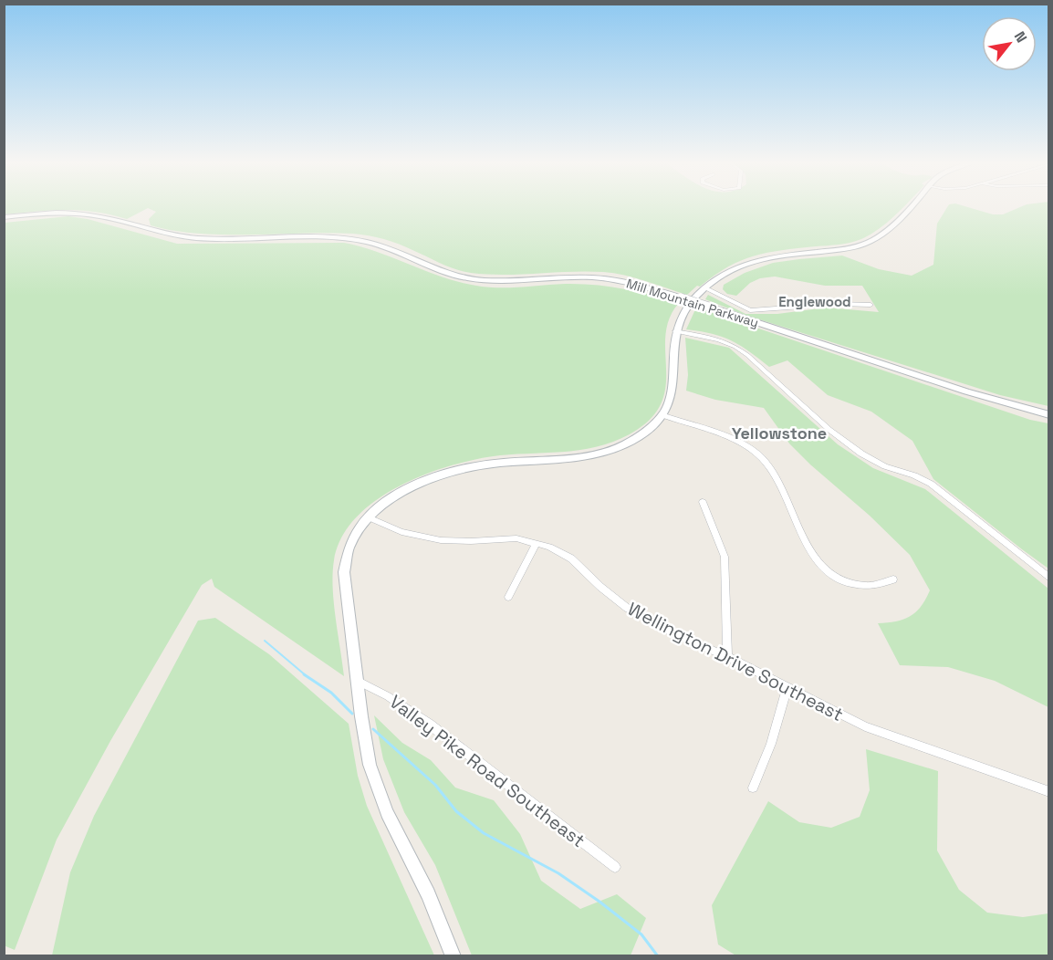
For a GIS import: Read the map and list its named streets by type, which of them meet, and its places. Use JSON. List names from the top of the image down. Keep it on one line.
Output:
{"streets":{"street":["Mill Mountain Parkway","Wellington Drive Southeast","Valley Pike Road Southeast"]},"districts":["Englewood","Yellowstone"],"north":"top right"}
